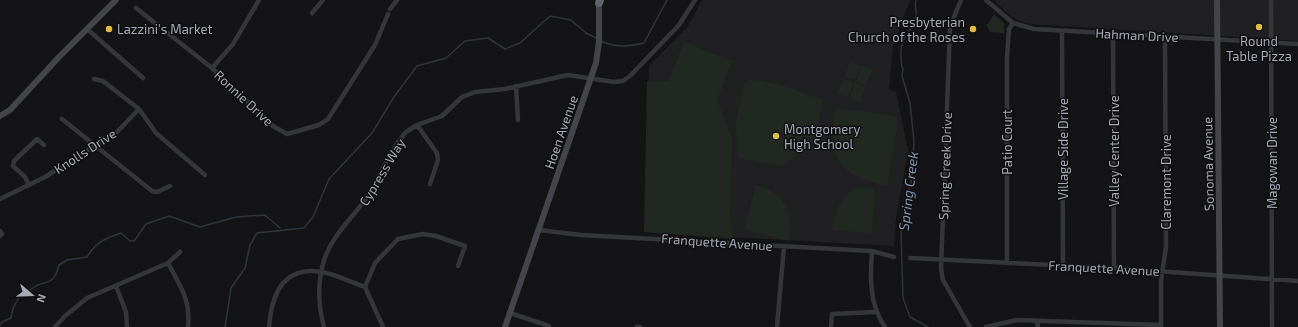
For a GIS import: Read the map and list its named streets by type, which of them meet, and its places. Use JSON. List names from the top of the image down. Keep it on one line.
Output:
{"streets":{"street":["Hahman Drive","Ronnie Drive","Hoen Avenue","Patio Court","Village Side Drive","Knolls Drive","Valley Center Drive","Magowan Drive","Sonoma Avenue","Spring Creek Drive","Cypress Way","Claremont Drive","Franquette Avenue"]},"crossings":[["Hahman Drive","Patio Court"],["Hahman Drive","Village Side Drive"],["Hahman Drive","Valley Center Drive"],["Hahman Drive","Magowan Drive"],["Hahman Drive","Sonoma Avenue"],["Hahman Drive","Claremont Drive"],["Hoen Avenue","Cypress Way"],["Hoen Avenue","Franquette Avenue"],["Patio Court","Franquette Avenue"],["Village Side Drive","Franquette Avenue"],["Valley Center Drive","Franquette Avenue"],["Magowan Drive","Franquette Avenue"],["Sonoma Avenue","Franquette Avenue"],["Spring Creek Drive","Franquette Avenue"],["Claremont Drive","Franquette Avenue"]],"water":["Spring Creek"],"places":["Round Table Pizza","Lazzini's Market","Presbyterian Church of the Roses","Montgomery High School"],"north":"right"}
